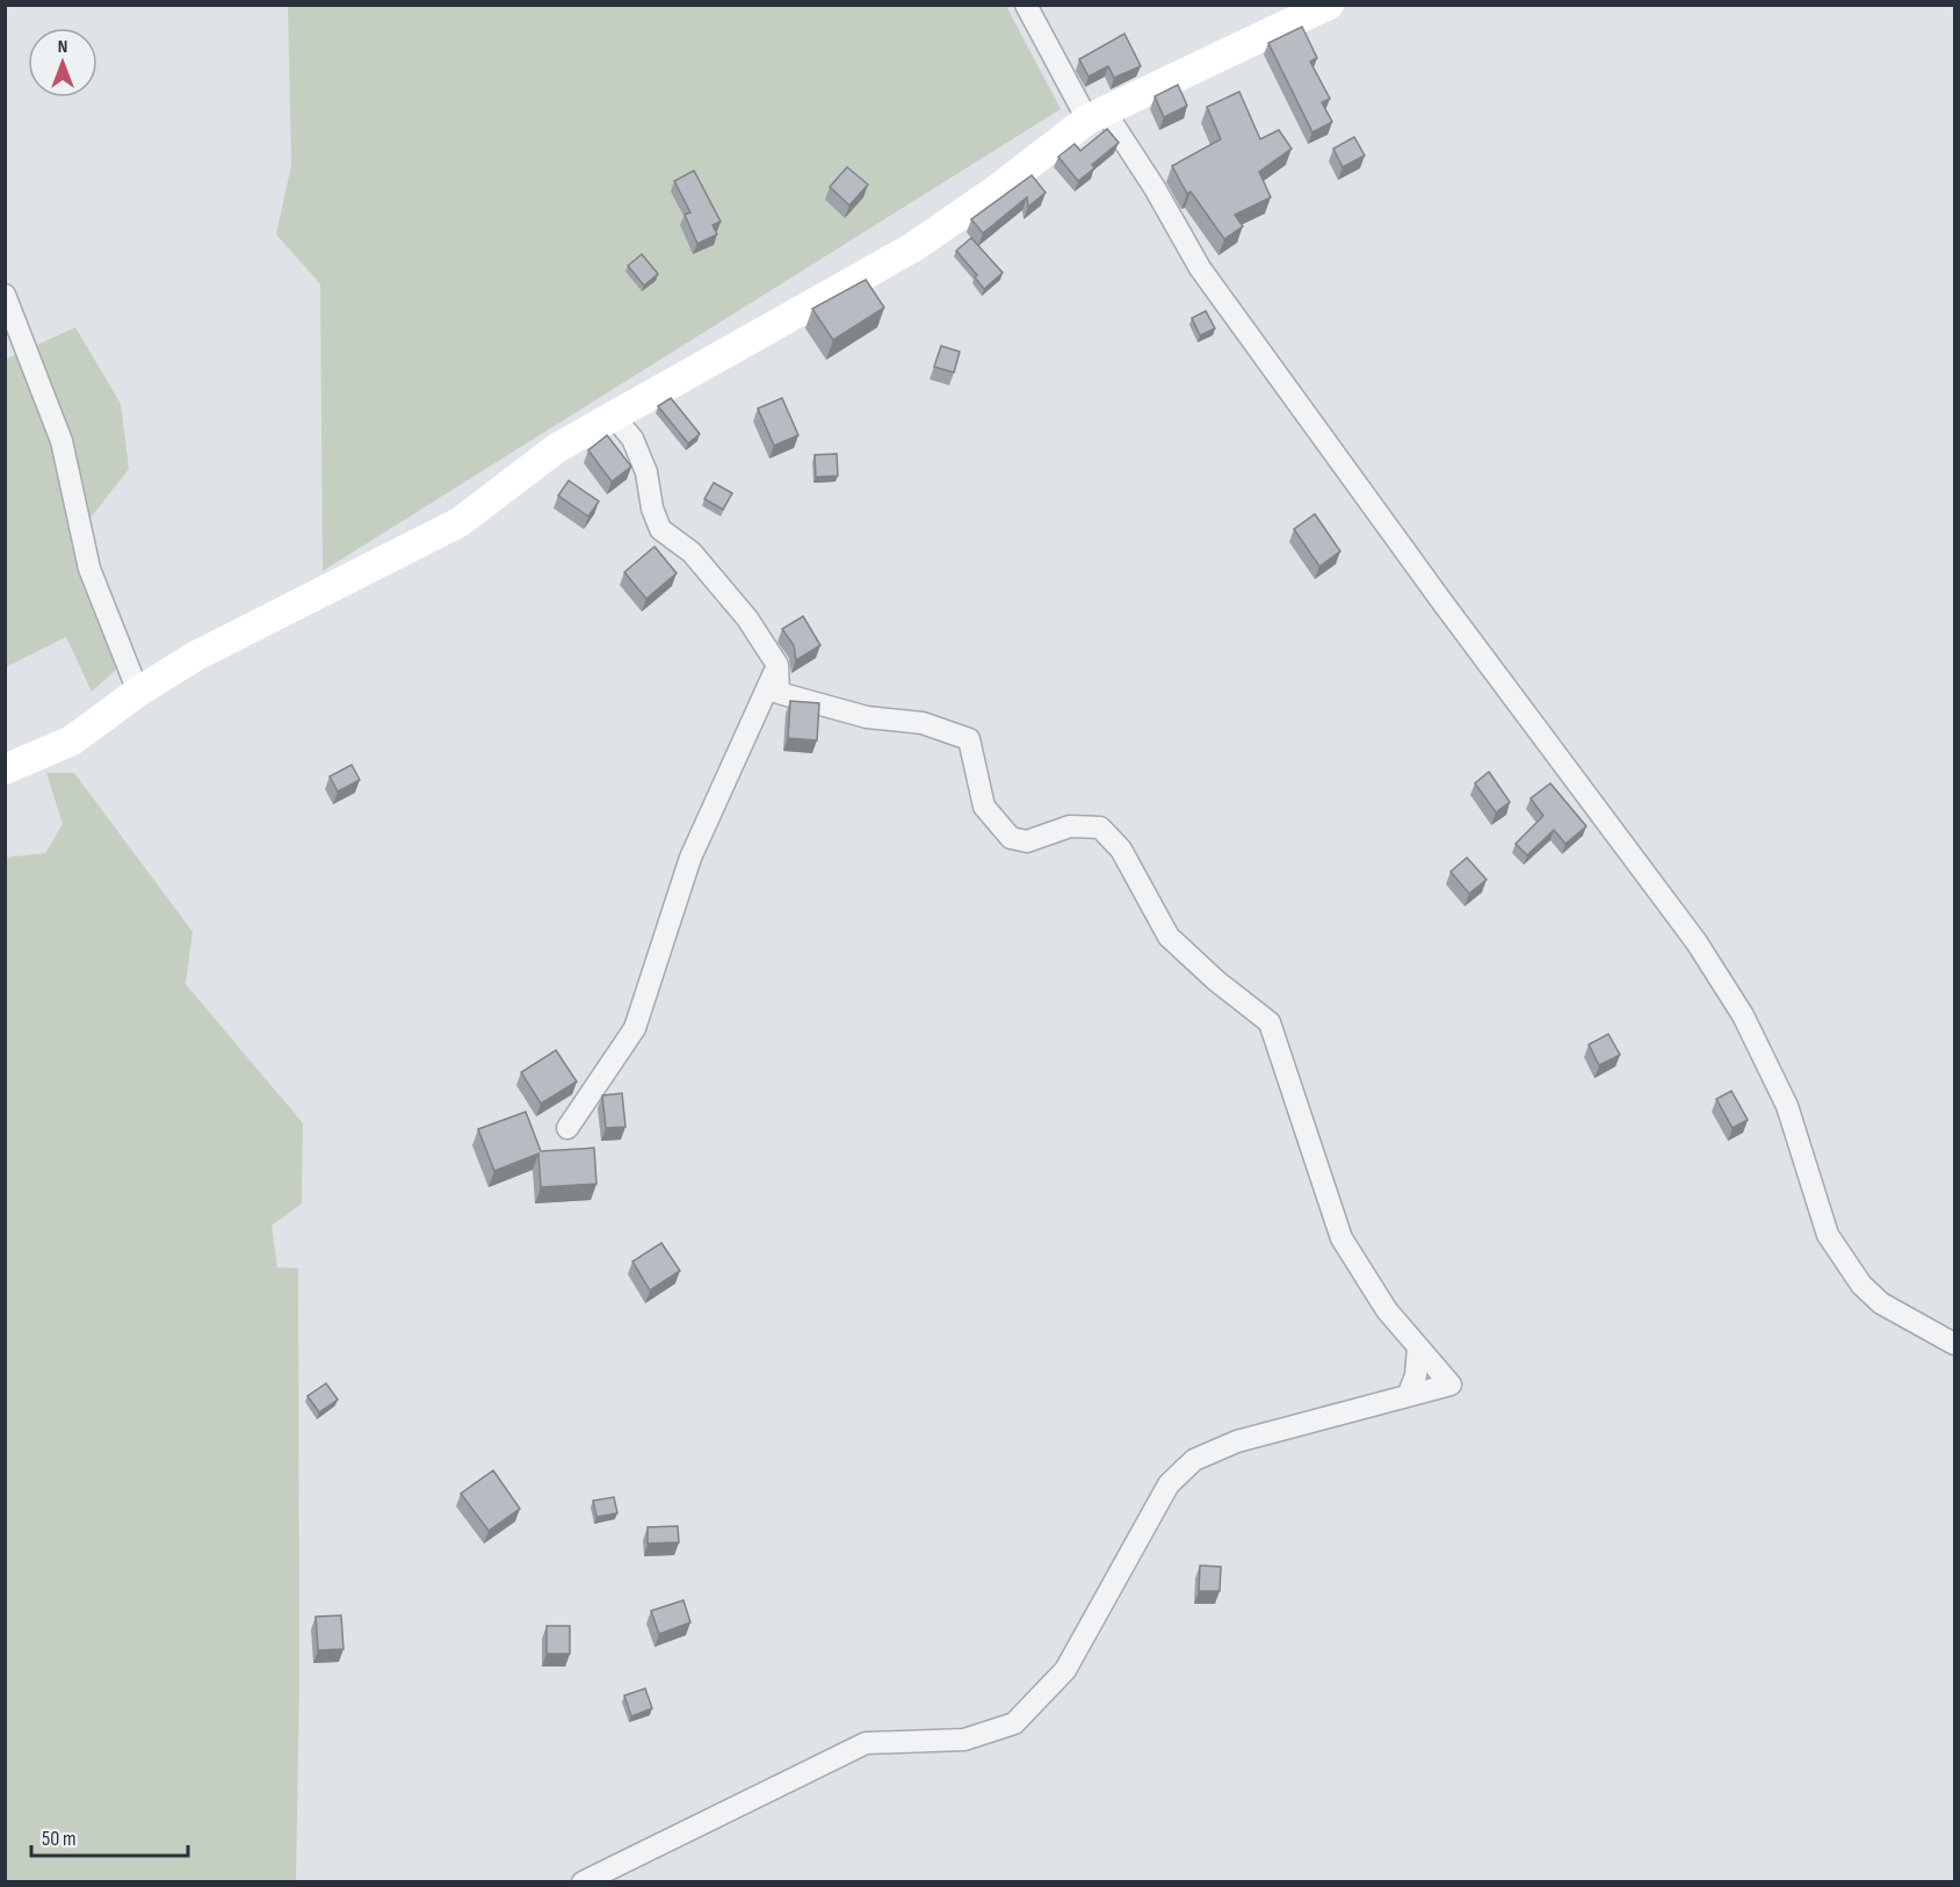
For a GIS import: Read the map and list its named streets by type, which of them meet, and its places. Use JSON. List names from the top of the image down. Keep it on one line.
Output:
{"scale_bar":"50 m","north":"top"}
